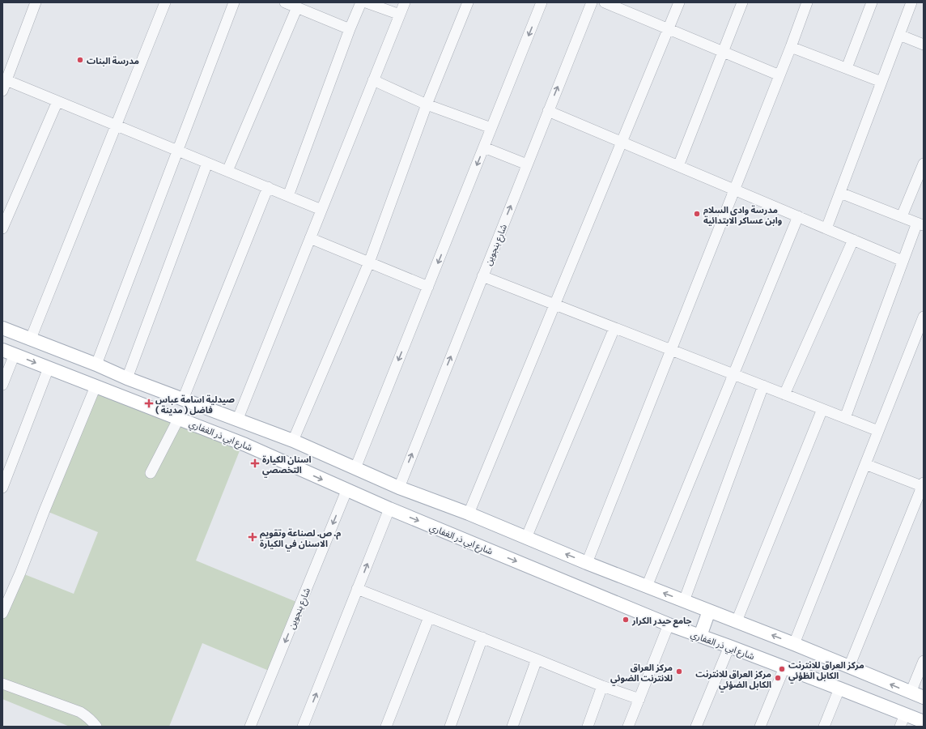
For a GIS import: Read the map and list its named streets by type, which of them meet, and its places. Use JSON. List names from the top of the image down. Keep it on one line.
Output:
{"streets":{"main road":["شارع ابي ذر الغفاري"],"street":["شارع بنجوين"]},"crossings":[["شارع بنجوين","شارع ابي ذر الغفاري"]],"places":{"other":["مدرسة البنات","مدرسة وادي السلام وابن عساكر الابتدائية","جامع حيدر الكرار","مركز العراق للانترنت الكابل الظؤئي","مركز العراق للانترنت الضوئي","مركز العراق للانترنت الكابل الضؤئي"],"health":["صيدلية اسامة عباس فاضل ( مدينة )","اسنان الكيارة التخصصي","م. ص. لصناعة وتقويم الاسنان في الكيارة"]}}
